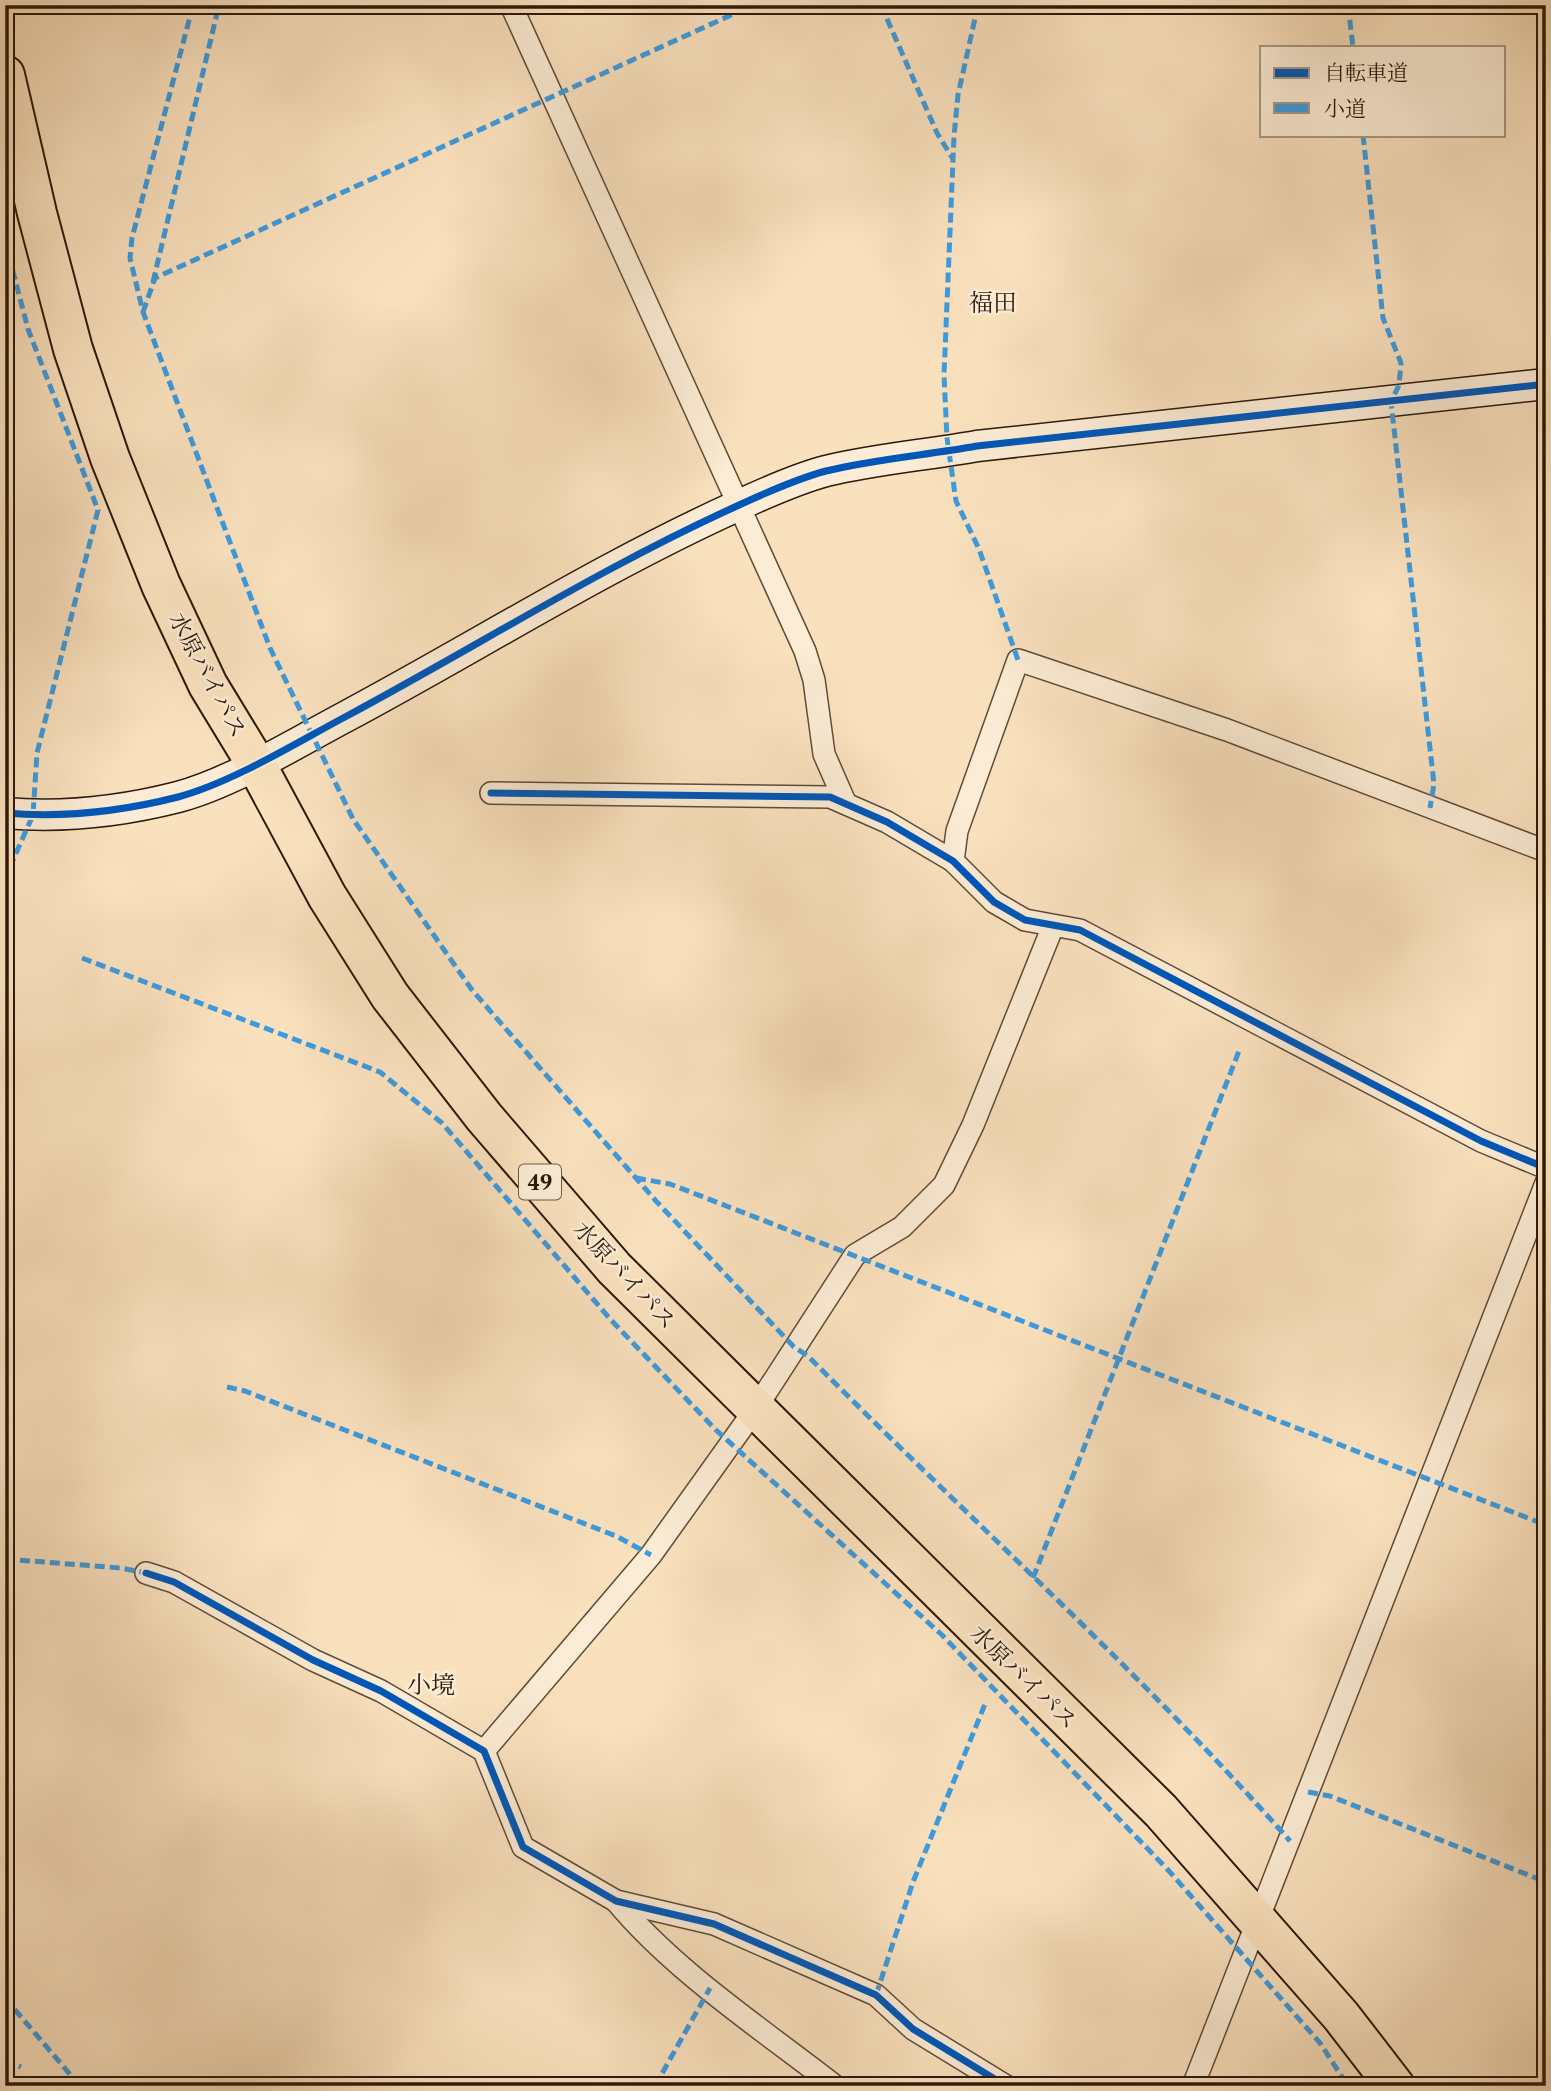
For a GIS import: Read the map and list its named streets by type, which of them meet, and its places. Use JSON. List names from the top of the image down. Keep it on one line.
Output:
{"streets":{"highway":["水原バイパス","49"]},"districts":["福田","小境"],"legend":["自転車道","小道"]}
